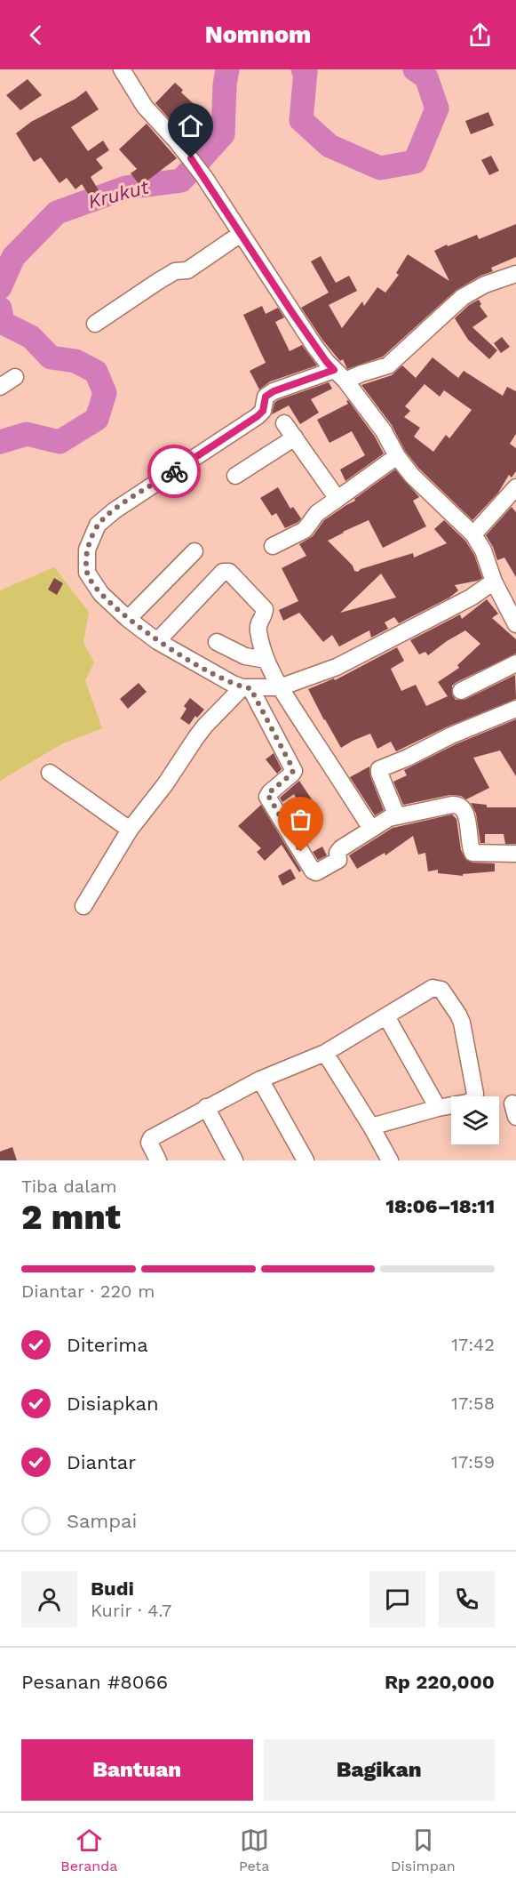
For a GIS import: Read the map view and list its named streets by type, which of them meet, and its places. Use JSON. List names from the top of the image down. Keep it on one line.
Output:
{"water":["Krukut"],"page":{"header":"Nomnom","heading":["2 mnt","Tiba dalam","18:06–18:11"],"panel":["Budi","Kurir · 4.7","Pesanan #8066","Rp 220,000"],"bar":"Diantar · 220 m","list":[["Diterima","17:42"],["Disiapkan","17:58"],["Diantar","17:59"],"Sampai"],"buttons":["Bantuan","Bagikan"],"tabs":["Beranda","Peta","Disimpan"]}}
